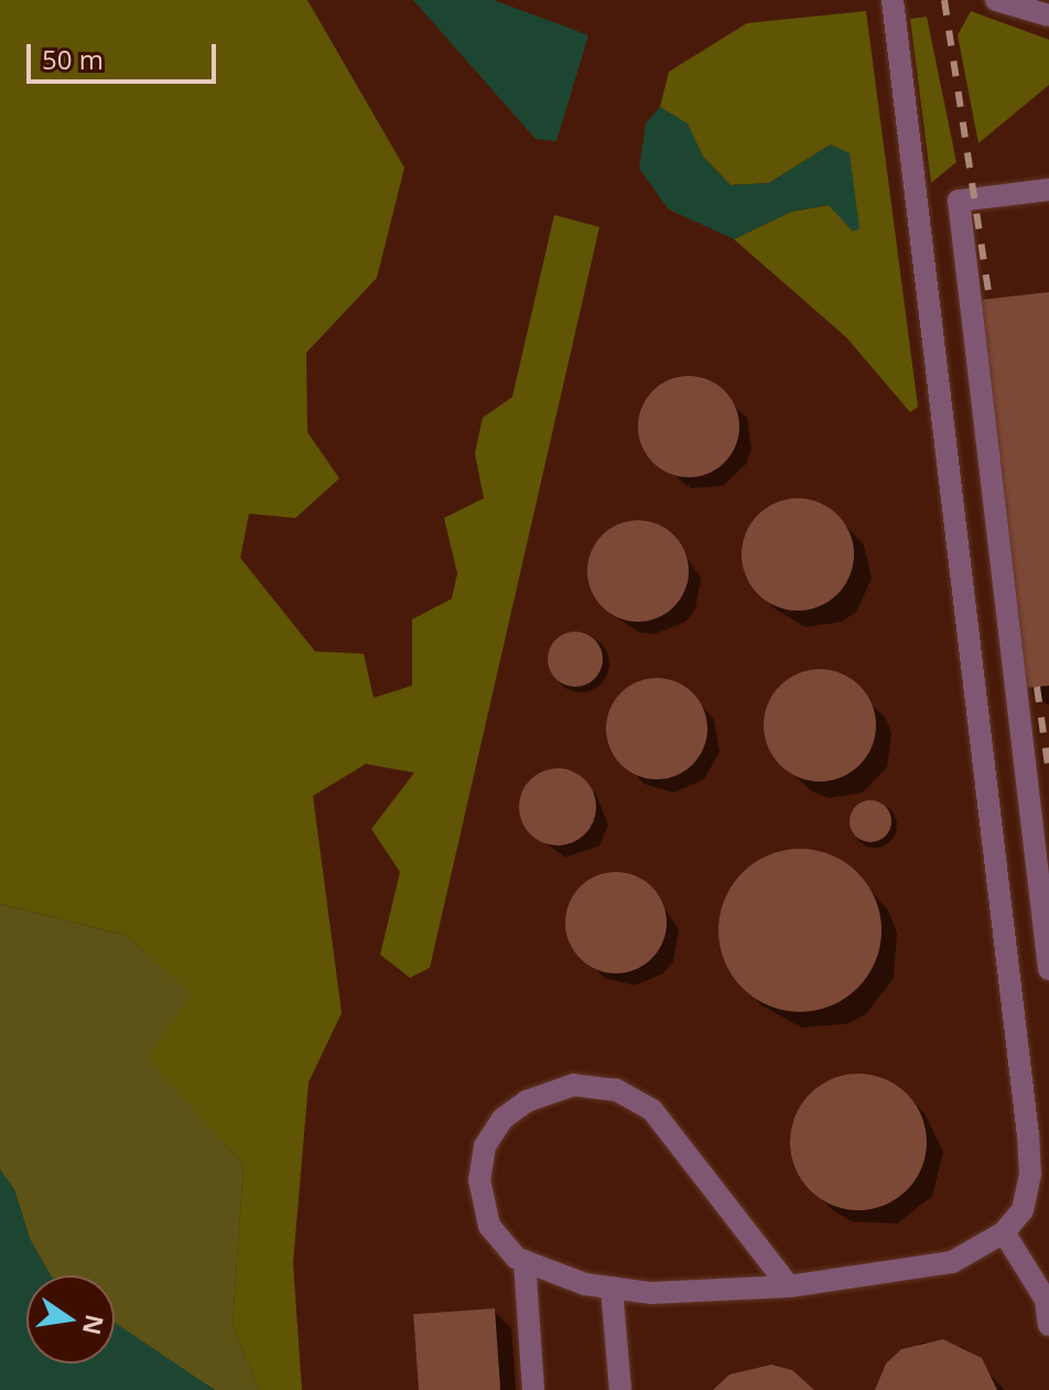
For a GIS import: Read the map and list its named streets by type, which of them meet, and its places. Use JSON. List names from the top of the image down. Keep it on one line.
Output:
{"scale_bar":"50 m","north":"right"}
